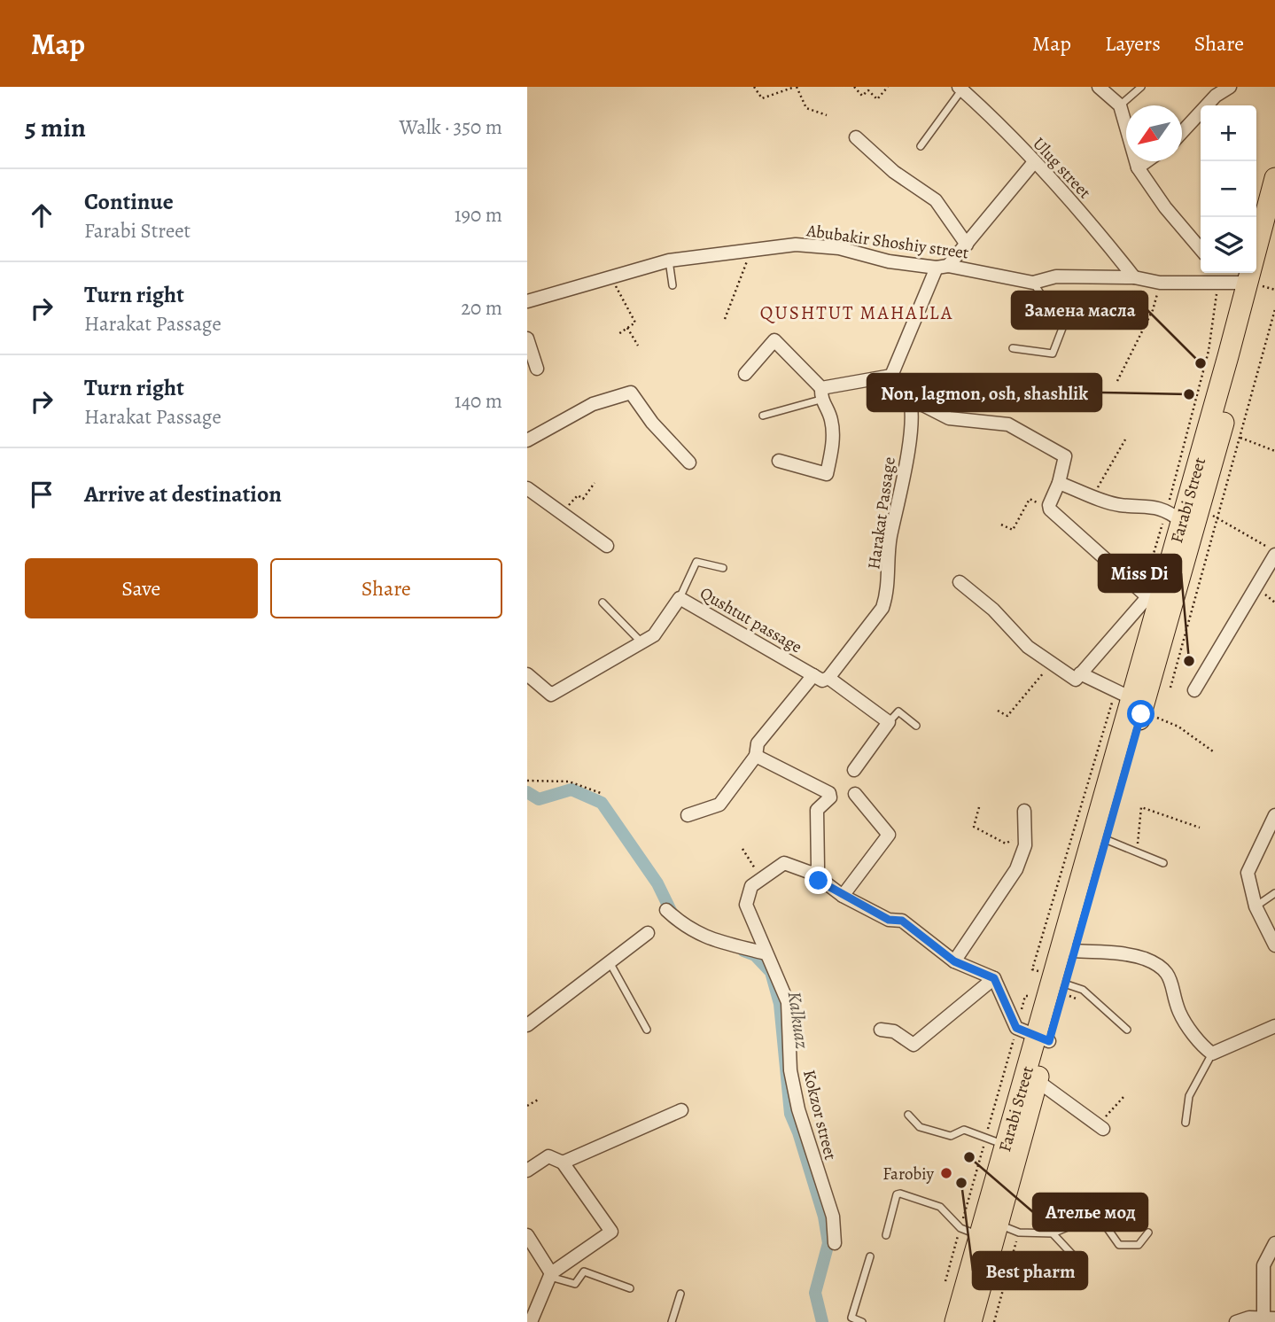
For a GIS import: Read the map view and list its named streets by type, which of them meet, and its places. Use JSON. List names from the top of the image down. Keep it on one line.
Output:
{"streets":{"main road":["Farabi Street"],"street":["Ulug street","Abubakir Shoshiy street","Harakat Passage","Qushtut passage","Kokzor street"]},"crossings":[["Ulug street","Abubakir Shoshiy street"],["Abubakir Shoshiy street","Farabi Street"]],"districts":["QUSHTUT MAHALLA"],"water":["Kalkuaz"],"places":["Замена масла","Non, lagmon, osh, shashlik","Miss Di","Ателье мод","Farobiy","Best pharm"],"north":"bottom left","page":{"header":"Map","nav":["Map","Layers","Share"],"heading":["5 min","Walk · 350 m"],"map_buttons":["+","−"],"list":[["Continue","Farabi Street","190 m"],["Turn right","Harakat Passage","20 m"],["Turn right","Harakat Passage","140 m"],"Arrive at destination"],"buttons":["Save","Share"]}}
